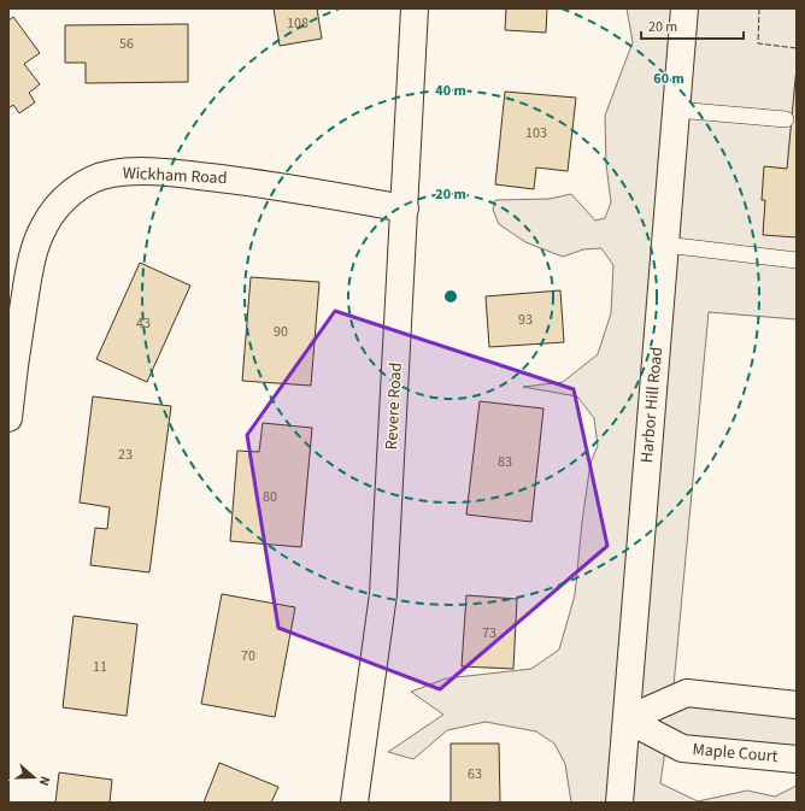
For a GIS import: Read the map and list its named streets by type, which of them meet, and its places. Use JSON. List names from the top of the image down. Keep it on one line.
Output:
{"streets":{"street":["Wickham Road","Harbor Hill Road","Revere Road","Maple Court"]},"crossings":[["Wickham Road","Revere Road"],["Harbor Hill Road","Maple Court"]],"house_numbers":["108","56","103","93","43","90","23","83","80","73","70","11","63"],"scale_bar":"20 m","north":"right","rings":["60 m","40 m","20 m"]}
